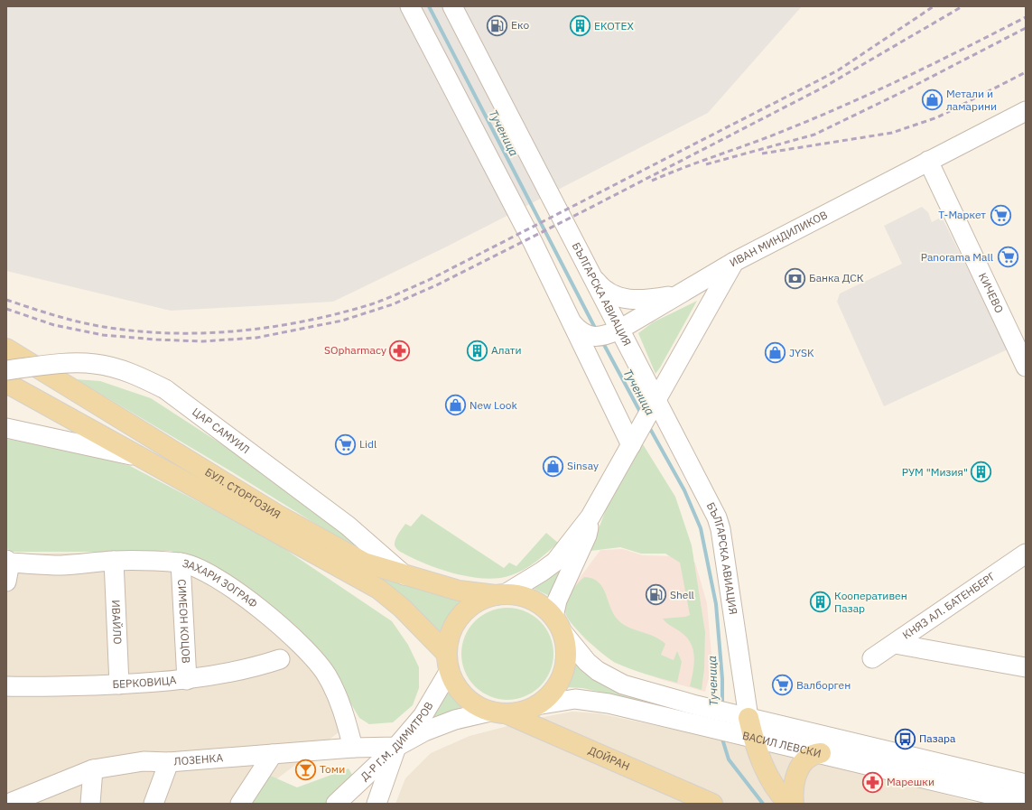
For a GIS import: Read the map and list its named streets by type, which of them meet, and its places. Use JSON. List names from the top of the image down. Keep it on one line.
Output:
{"streets":{"main road":["БУЛ. СТОРГОЗИЯ","ДОЙРАН"],"street":["ИВАН МИНДИЛИКОВ","КИЧЕВО","БЪЛГАРСКА АВИАЦИЯ","ЦАР САМУИЛ","ЗАХАРИ ЗОГРАФ","КНЯЗ АЛ. БАТЕНБЕРГ","СИМЕОН КОЦОВ","ИВАЙЛО","БЕРКОВИЦА","Д-Р Г.М. ДИМИТРОВ","ВАСИЛ ЛЕВСКИ","ЛОЗЕНКА"]},"crossings":[["ИВАН МИНДИЛИКОВ","КИЧЕВО"],["ИВАН МИНДИЛИКОВ","БЪЛГАРСКА АВИАЦИЯ"],["ИВАН МИНДИЛИКОВ","БУЛ. СТОРГОЗИЯ"],["ИВАН МИНДИЛИКОВ","Д-Р Г.М. ДИМИТРОВ"],["ИВАН МИНДИЛИКОВ","ВАСИЛ ЛЕВСКИ"],["ИВАН МИНДИЛИКОВ","ДОЙРАН"],["БЪЛГАРСКА АВИАЦИЯ","ВАСИЛ ЛЕВСКИ"],["ЦАР САМУИЛ","БУЛ. СТОРГОЗИЯ"],["БУЛ. СТОРГОЗИЯ","Д-Р Г.М. ДИМИТРОВ"],["БУЛ. СТОРГОЗИЯ","ВАСИЛ ЛЕВСКИ"],["БУЛ. СТОРГОЗИЯ","ДОЙРАН"],["ЗАХАРИ ЗОГРАФ","СИМЕОН КОЦОВ"],["ЗАХАРИ ЗОГРАФ","ИВАЙЛО"],["ЗАХАРИ ЗОГРАФ","ЛОЗЕНКА"],["СИМЕОН КОЦОВ","БЕРКОВИЦА"],["ИВАЙЛО","БЕРКОВИЦА"],["Д-Р Г.М. ДИМИТРОВ","ВАСИЛ ЛЕВСКИ"],["Д-Р Г.М. ДИМИТРОВ","ЛОЗЕНКА"],["Д-Р Г.М. ДИМИТРОВ","ДОЙРАН"],["ВАСИЛ ЛЕВСКИ","ДОЙРАН"]],"water":["Тученица"],"places":{"fuel station":["Еко","Shell"],"building":["EKOTEX","Алати","РУМ \"Мизия\"","Кооперативен Пазар"],"shop":["Метали и ламарини","JYSK","New Look","Sinsay"],"supermarket":["Т-Маркет","Panorama Mall","Lidl","Валборген"],"bank":["Банка ДСК"],"pharmacy":["SOpharmacy","Марешки"],"bus stop":["Пазара"],"bar":["Томи"]}}
